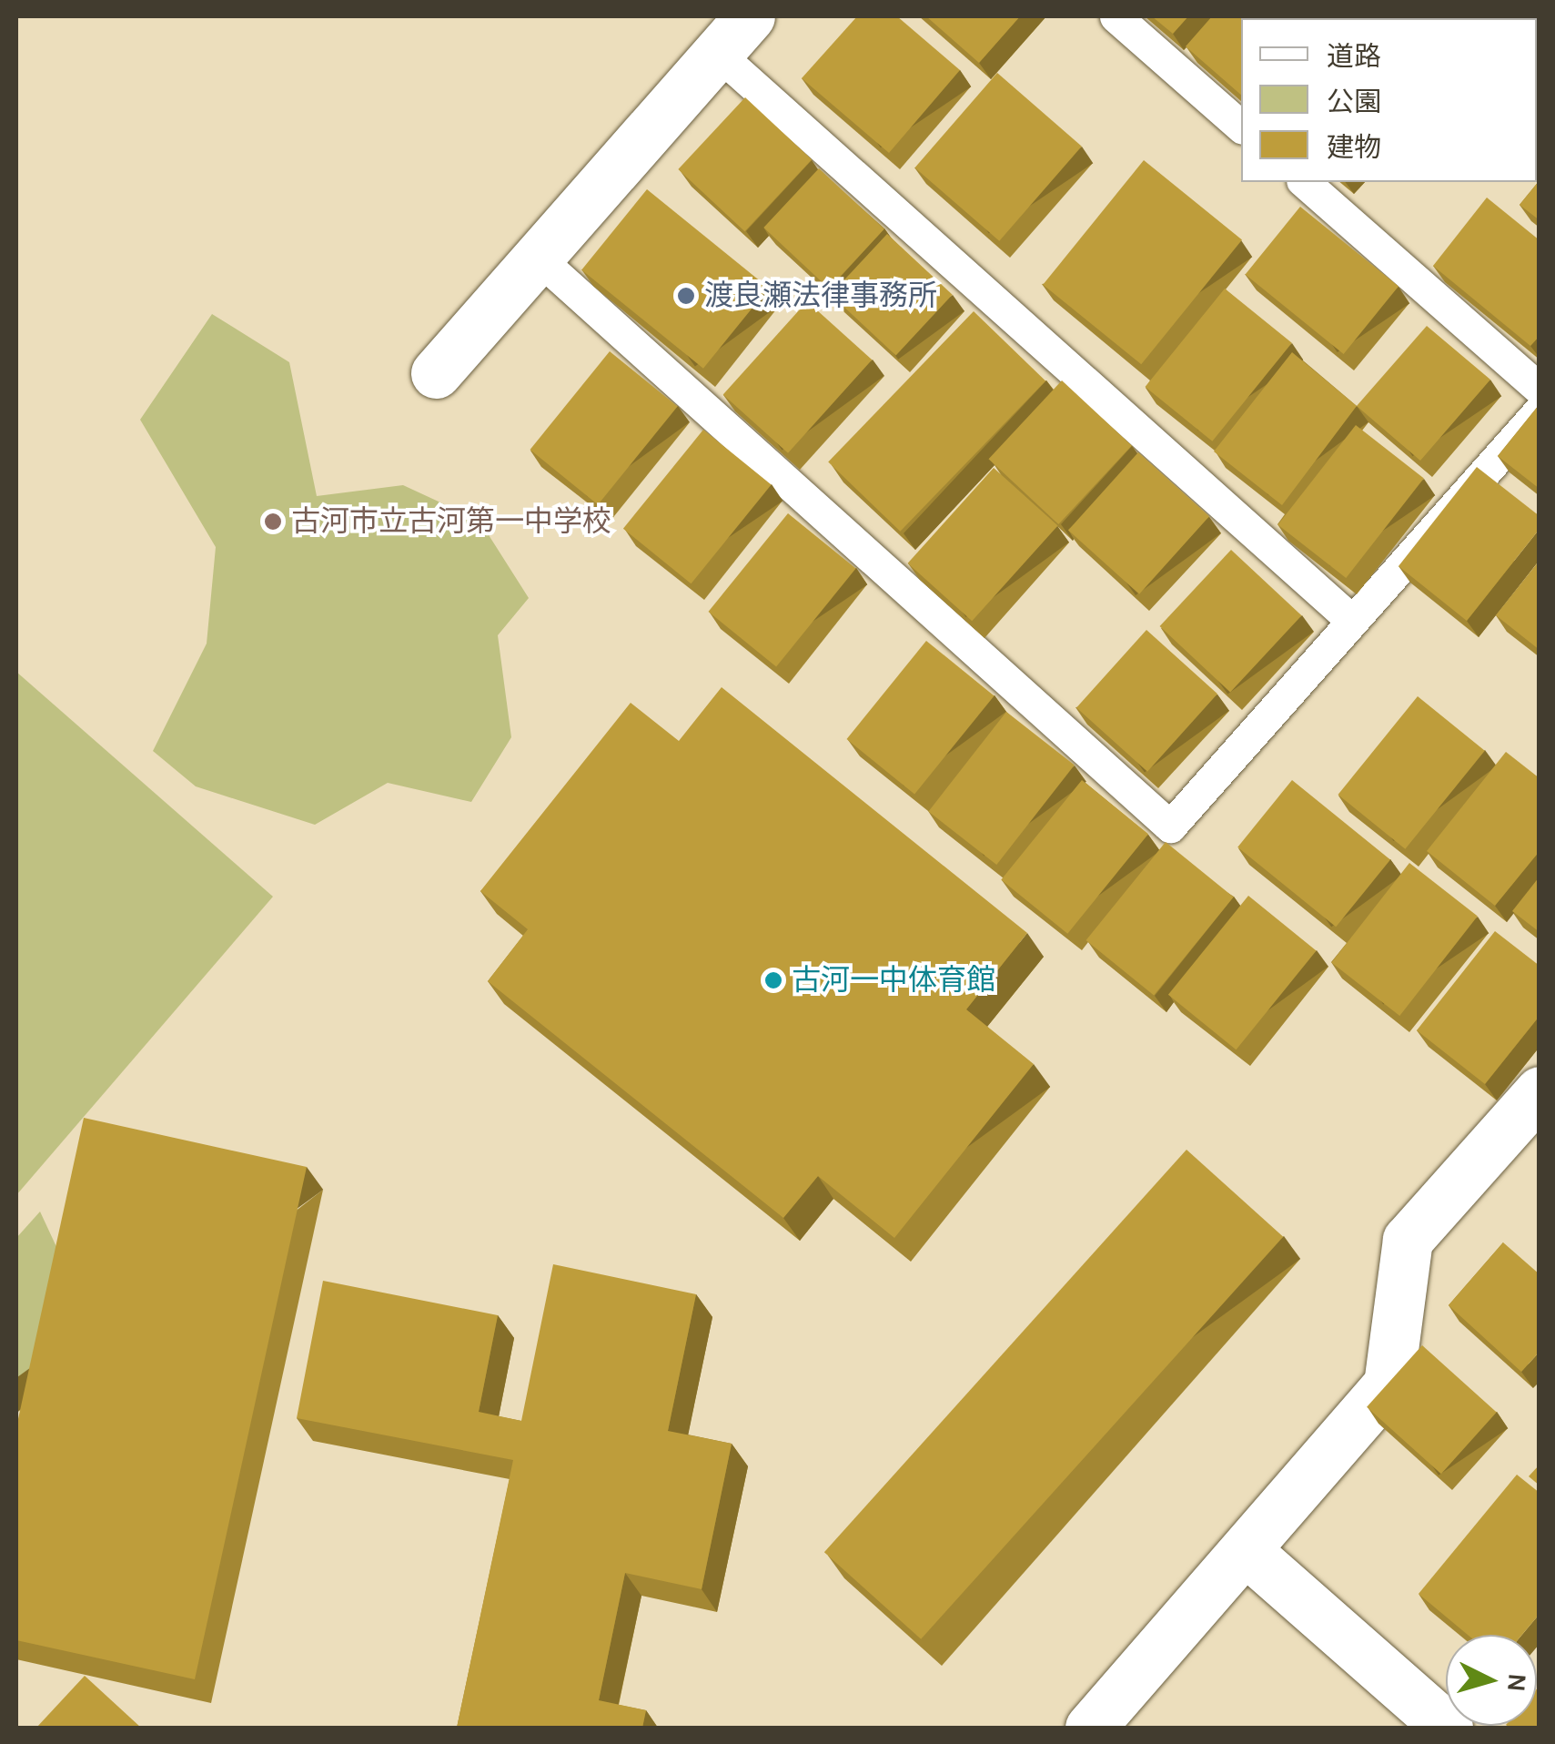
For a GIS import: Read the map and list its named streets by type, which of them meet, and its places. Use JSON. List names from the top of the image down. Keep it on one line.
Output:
{"places":["渡良瀬法律事務所","古河市立古河第一中学校","古河一中体育館"],"legend":["道路","公園","建物"],"north":"right"}
